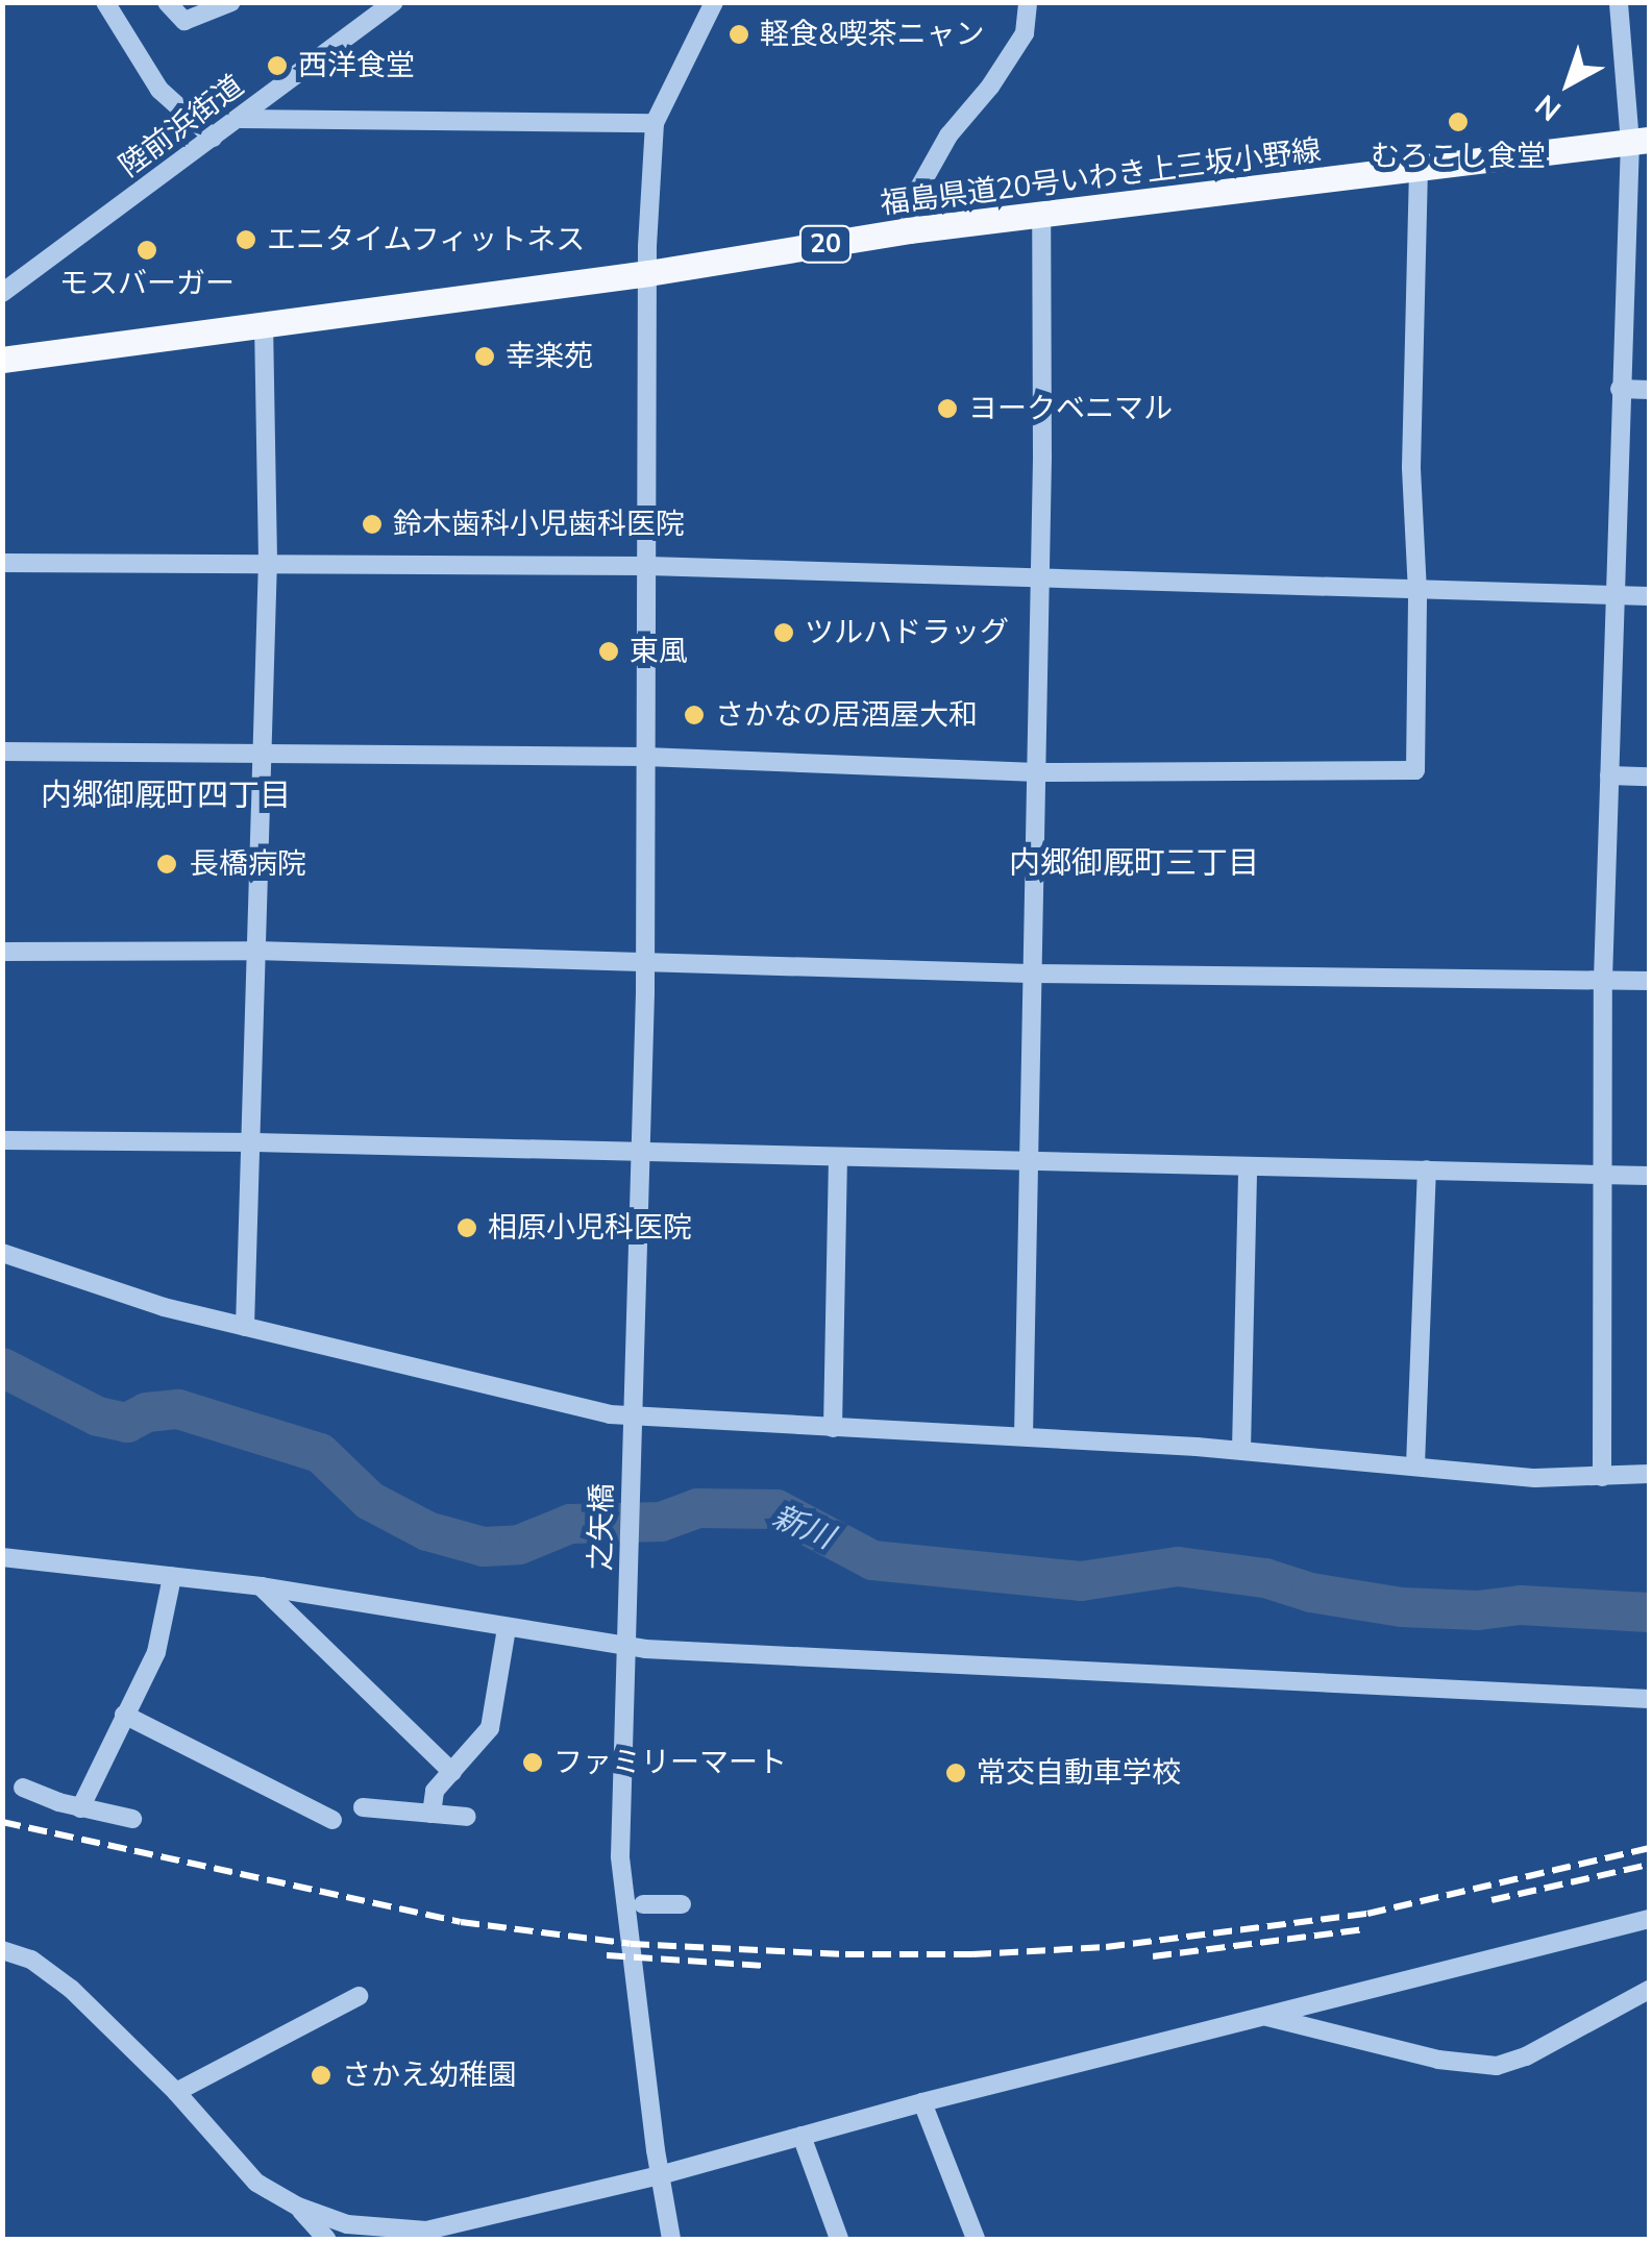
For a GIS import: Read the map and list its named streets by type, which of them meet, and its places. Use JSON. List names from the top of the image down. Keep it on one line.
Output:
{"streets":{"main road":["福島県道20号いわき上三坂小野線","20"],"street":["陸前浜街道","之矢橋"]},"crossings":[["福島県道20号いわき上三坂小野線","之矢橋"]],"districts":["内郷御厩町四丁目","内郷御厩町三丁目"],"water":["新川"],"places":["軽食&喫茶ニャン","西洋食堂","むろこし食堂","エニタイムフィットネス","モスバーガー","幸楽苑","ヨークベニマル","鈴木歯科小児歯科医院","ツルハドラッグ","東風","さかなの居酒屋大和","長橋病院","相原小児科医院","ファミリーマート","常交自動車学校","さかえ幼稚園"],"north":"bottom left"}
